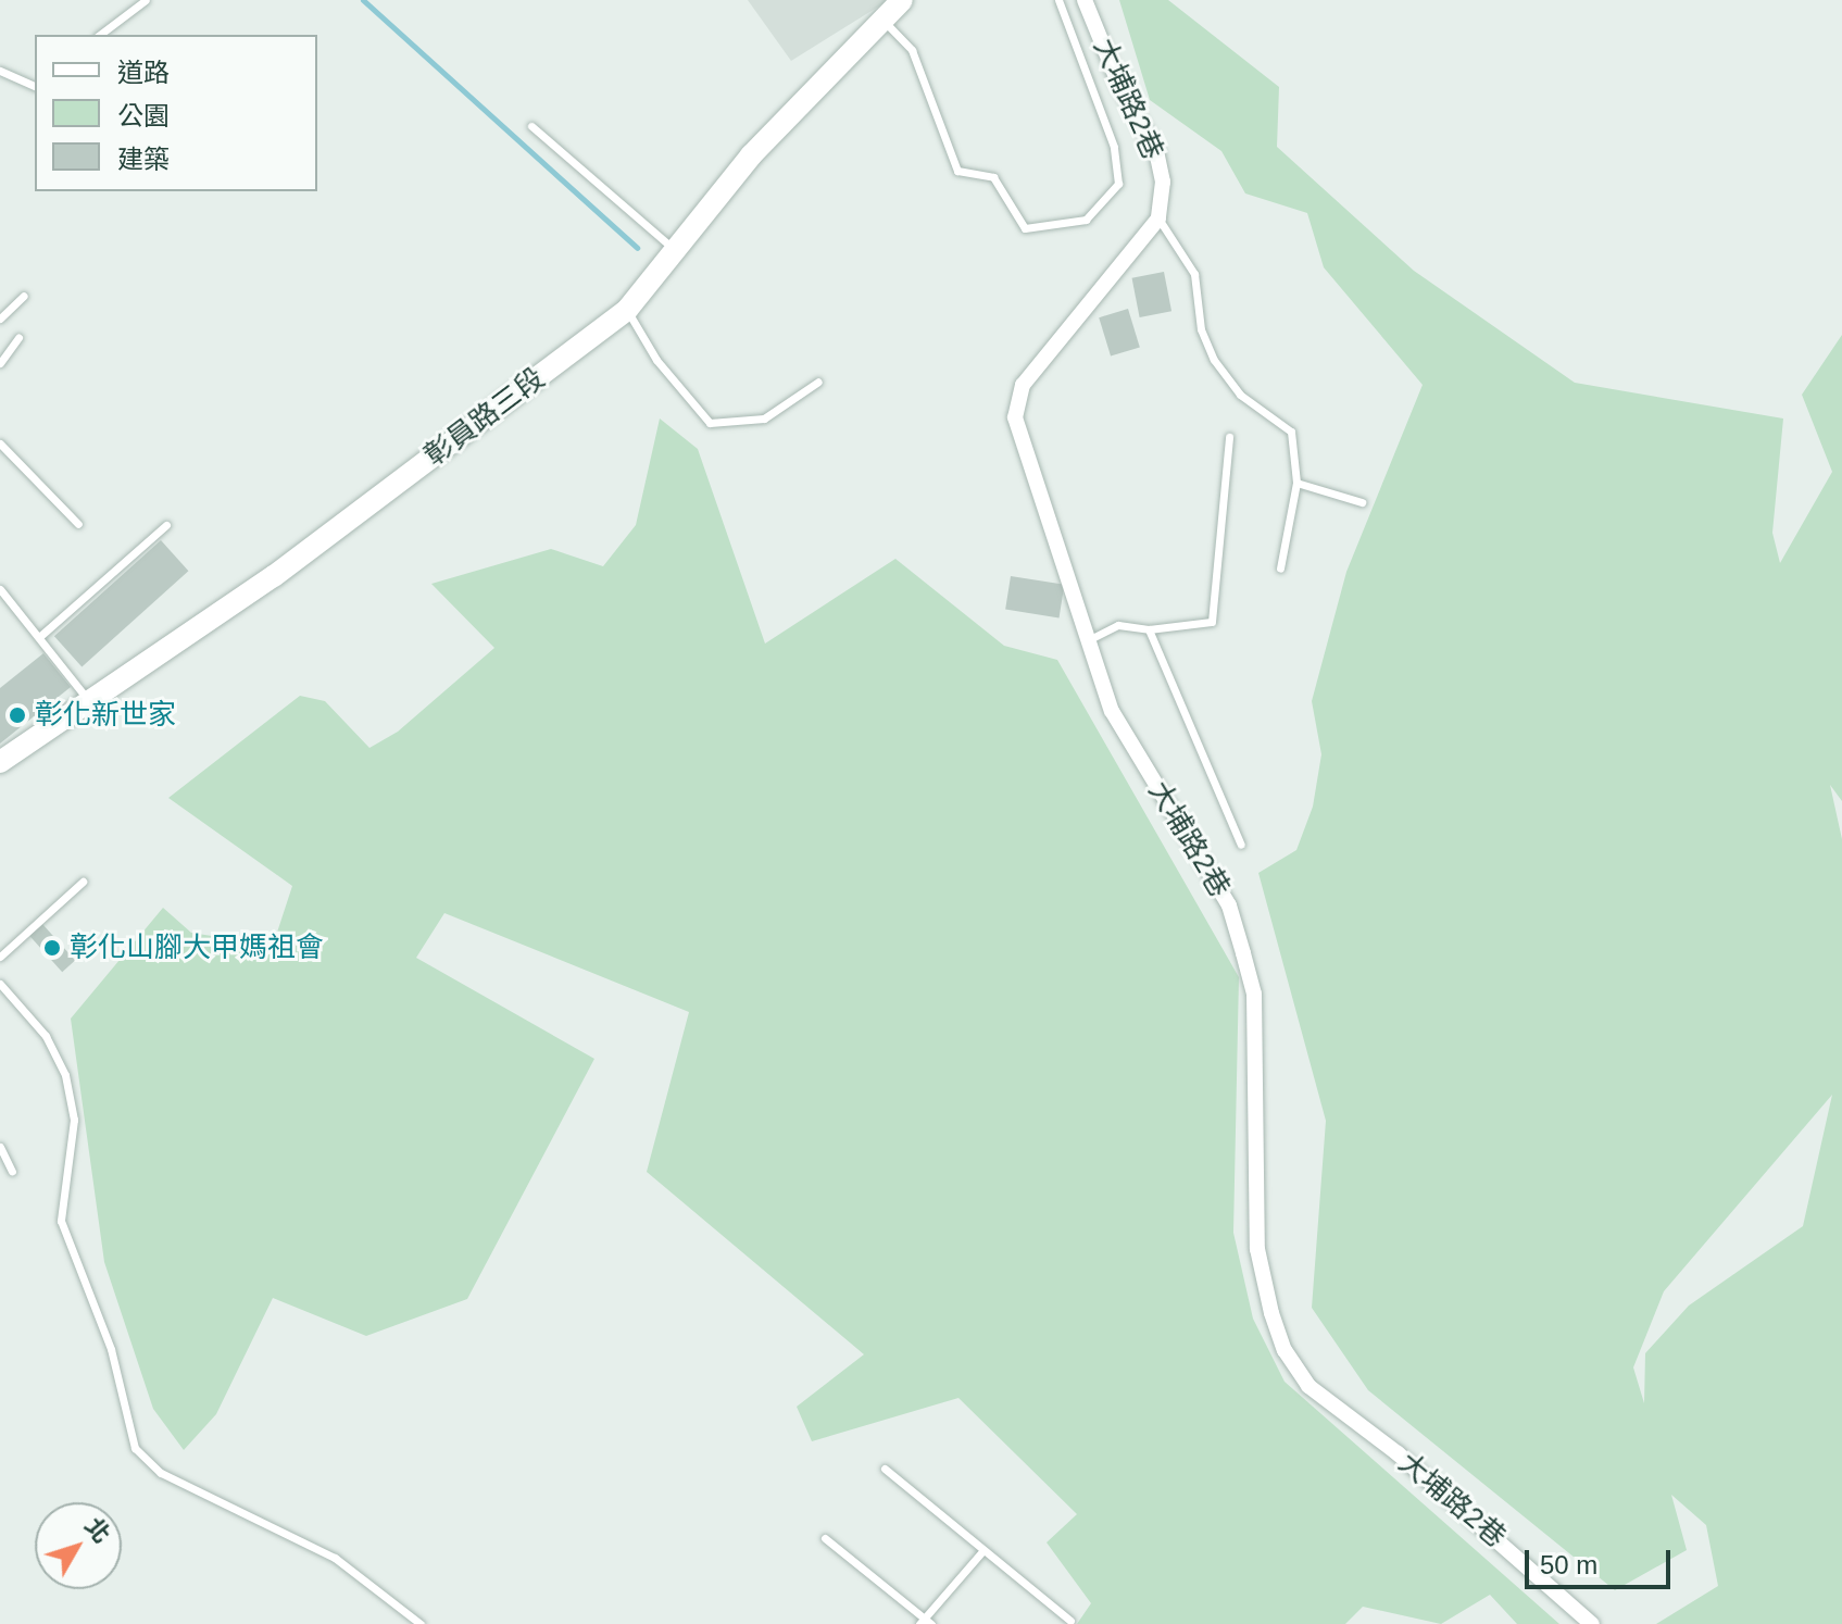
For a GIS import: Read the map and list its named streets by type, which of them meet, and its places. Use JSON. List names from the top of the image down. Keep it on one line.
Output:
{"streets":{"main road":["彰員路三段"],"street":["大埔路2巷"]},"places":["彰化新世家","彰化山腳大甲媽祖會"],"legend":["道路","公園","建築"],"scale_bar":"50 m","north":"top right"}
